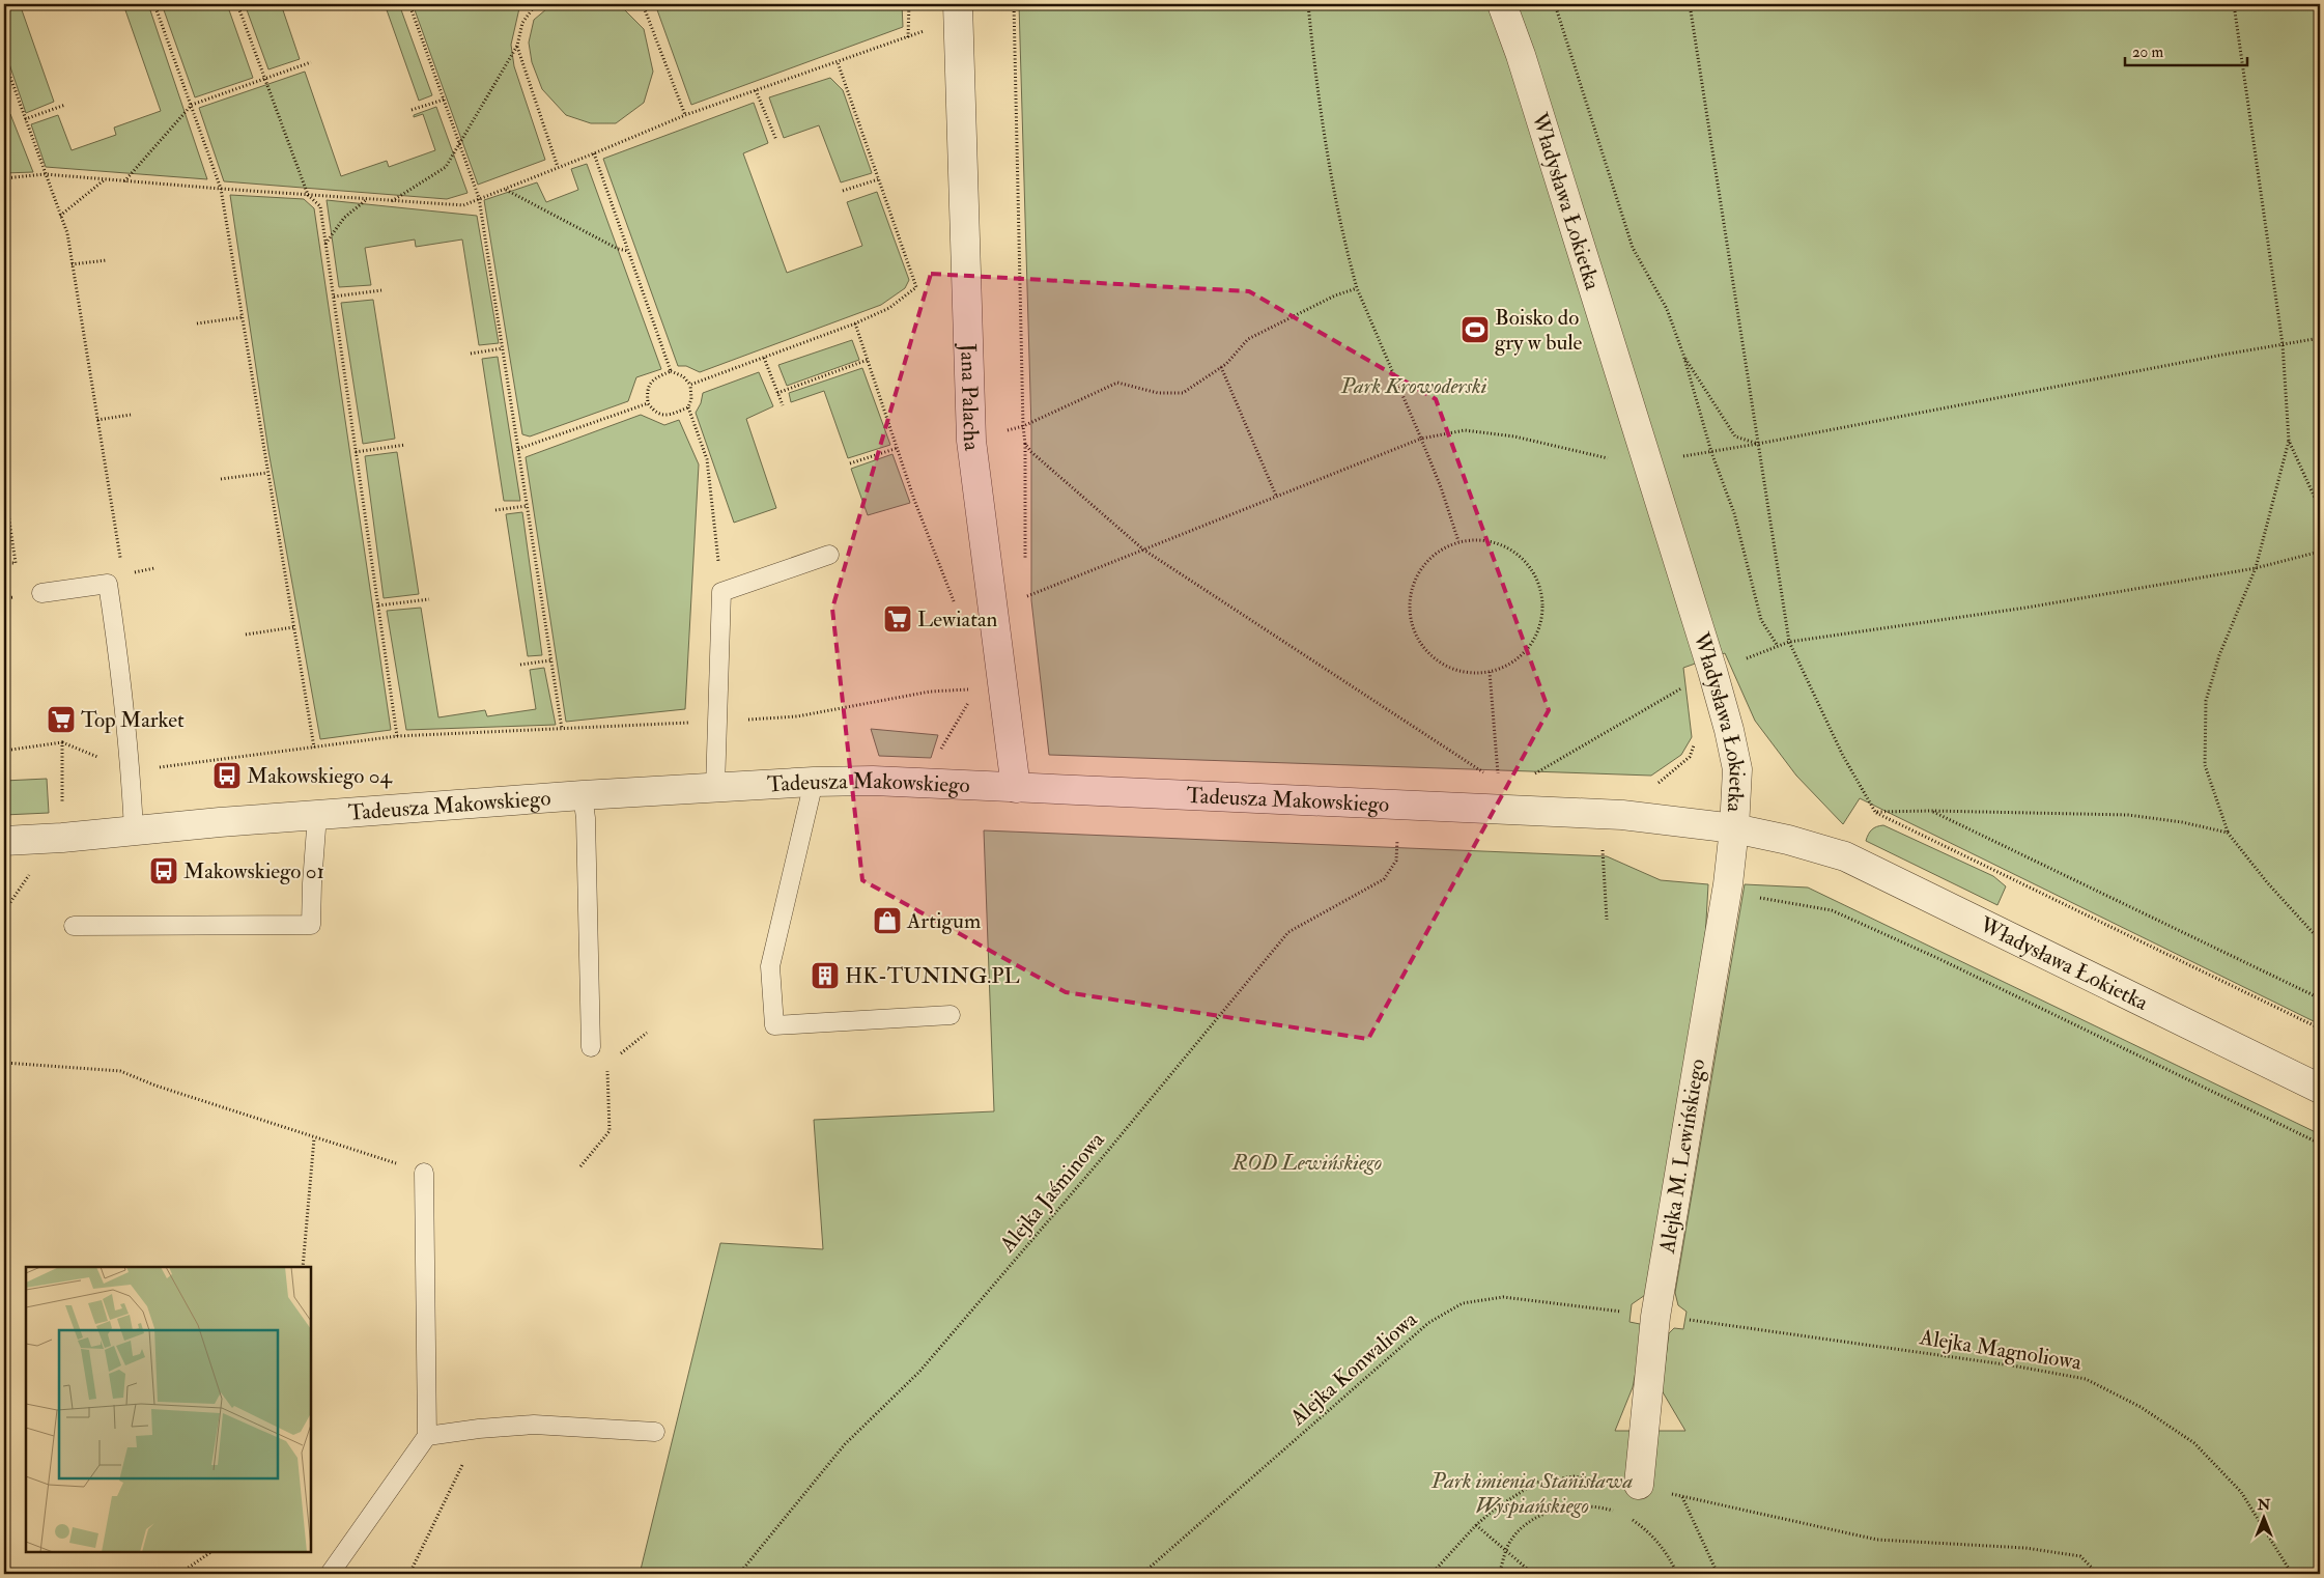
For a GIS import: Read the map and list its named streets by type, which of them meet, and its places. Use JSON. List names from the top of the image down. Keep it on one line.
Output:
{"streets":{"street":["Władysława Łokietka","Jana Palacha","Tadeusza Makowskiego","Alejka M. Lewińskiego"],"path":["Alejka Jaśminowa","Alejka Magnoliowa","Alejka Konwaliowa"]},"crossings":[["Władysława Łokietka","Tadeusza Makowskiego"],["Władysława Łokietka","Alejka M. Lewińskiego"],["Jana Palacha","Tadeusza Makowskiego"],["Tadeusza Makowskiego","Alejka M. Lewińskiego"]],"parks":["Park Krowoderski","ROD Lewińskiego","Park imienia Stanisława Wyspiańskiego"],"places":{"sports":["Boisko do gry w bule"],"supermarket":["Lewiatan","Top Market"],"bus stop":["Makowskiego 04","Makowskiego 01"],"shop":["Artigum"],"building":["HK-TUNING.PL"]},"scale_bar":"20 m","north":"top"}
